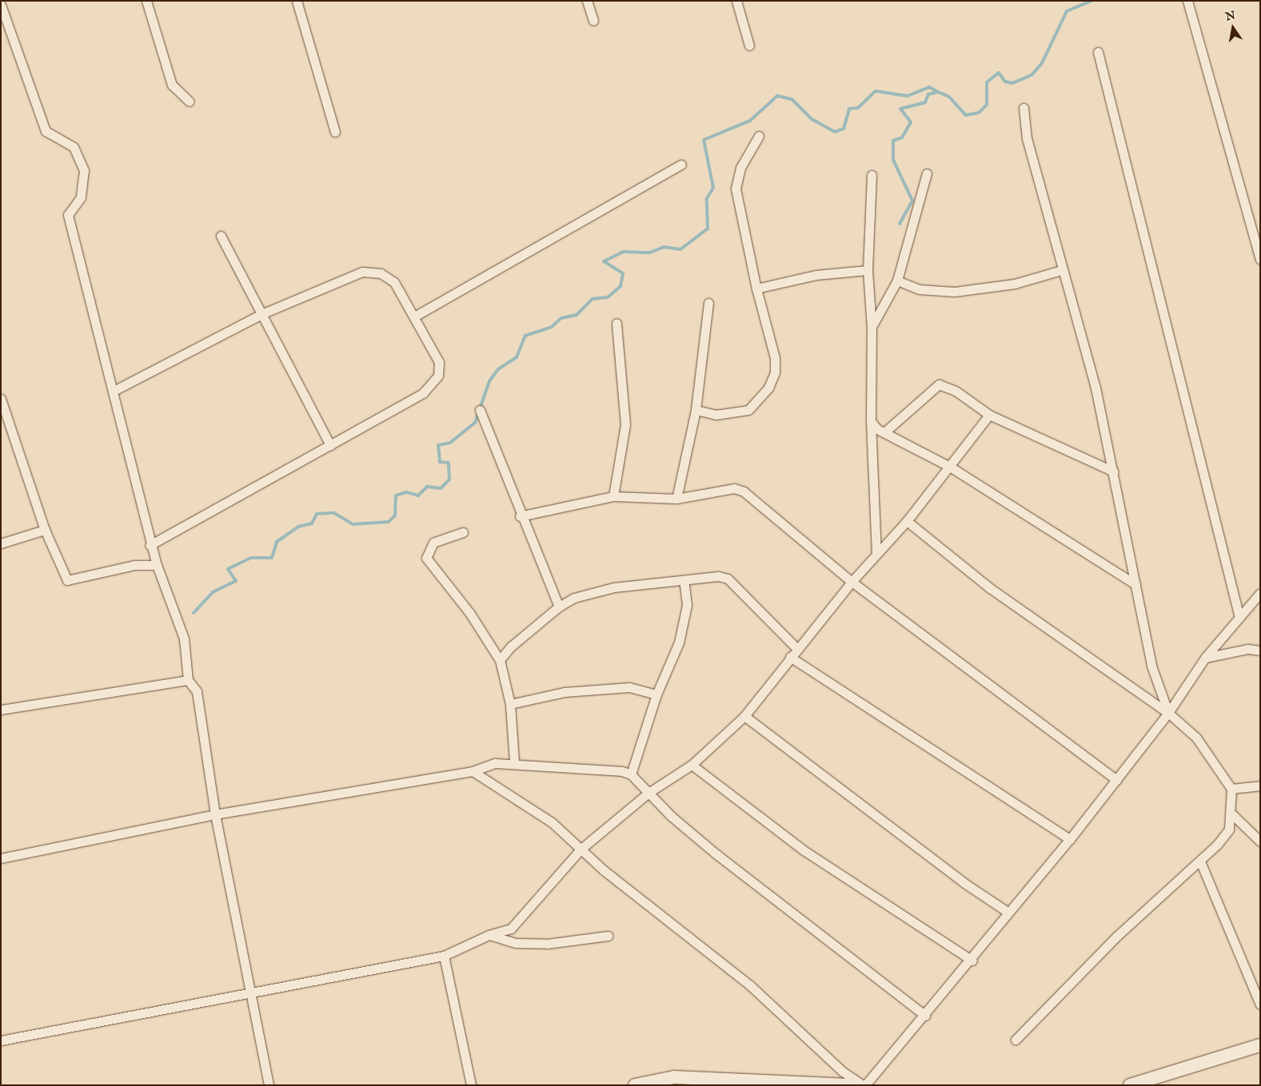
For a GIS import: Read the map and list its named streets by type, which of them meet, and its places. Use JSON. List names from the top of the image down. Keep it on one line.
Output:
{"north":"top"}
